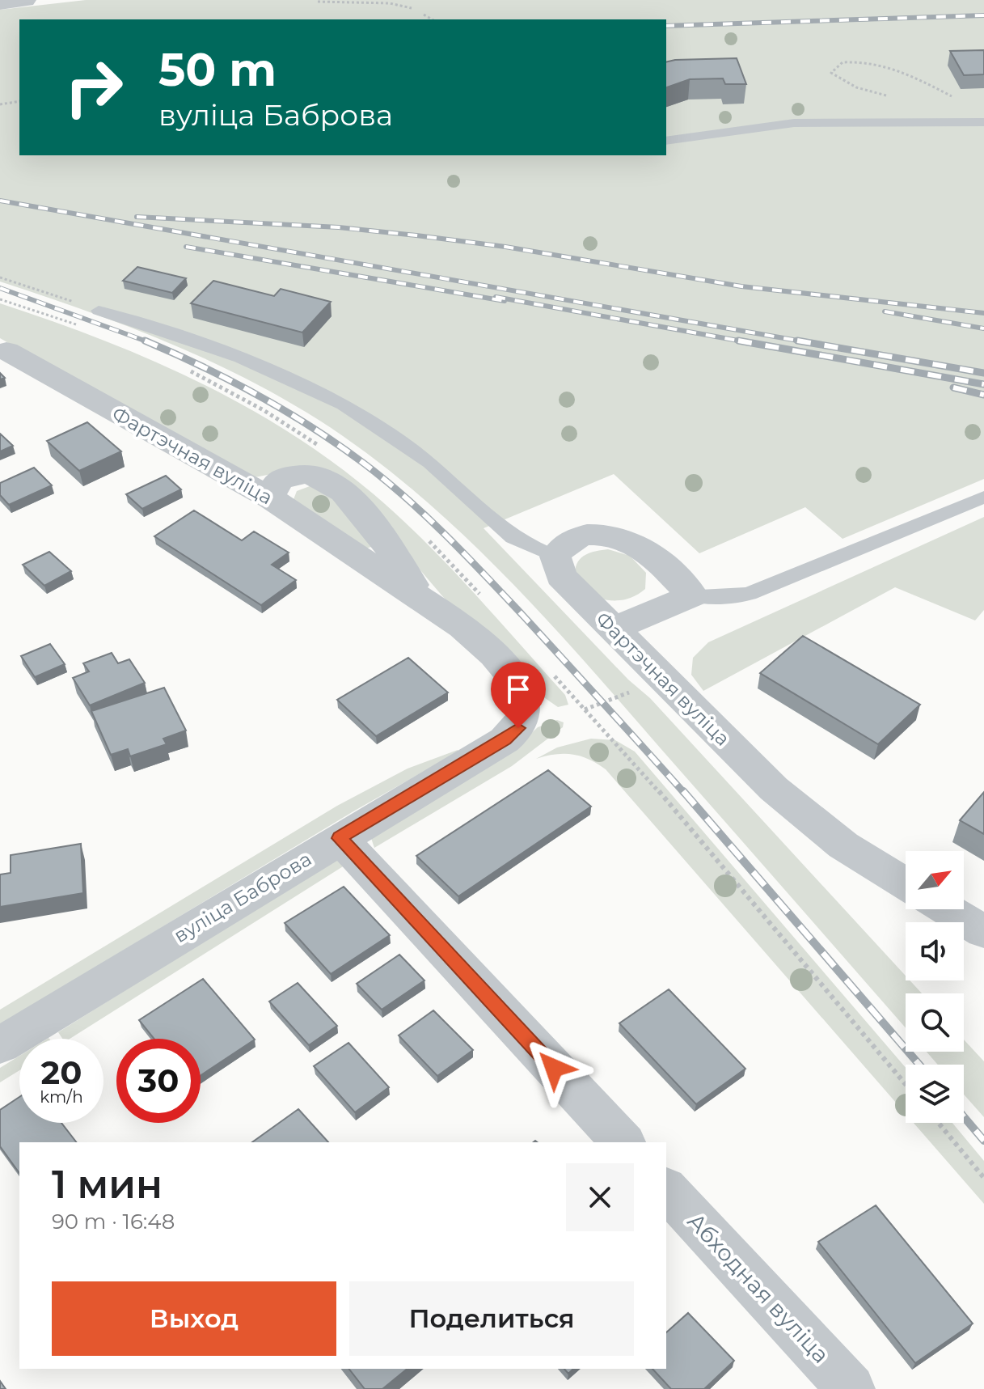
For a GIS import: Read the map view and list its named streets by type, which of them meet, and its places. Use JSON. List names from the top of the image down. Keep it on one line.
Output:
{"streets":{"street":["Фартэчная вуліца","вуліца Баброва","Абходная вуліца"]},"crossings":[["Фартэчная вуліца","вуліца Баброва"]],"north":"top right","page":{"turn":["50 m","вуліца Баброва"],"speed":"20 km/h","limit":"30","heading":["1 мин","90 m · 16:48"],"buttons":["Выход","Поделиться"]}}
